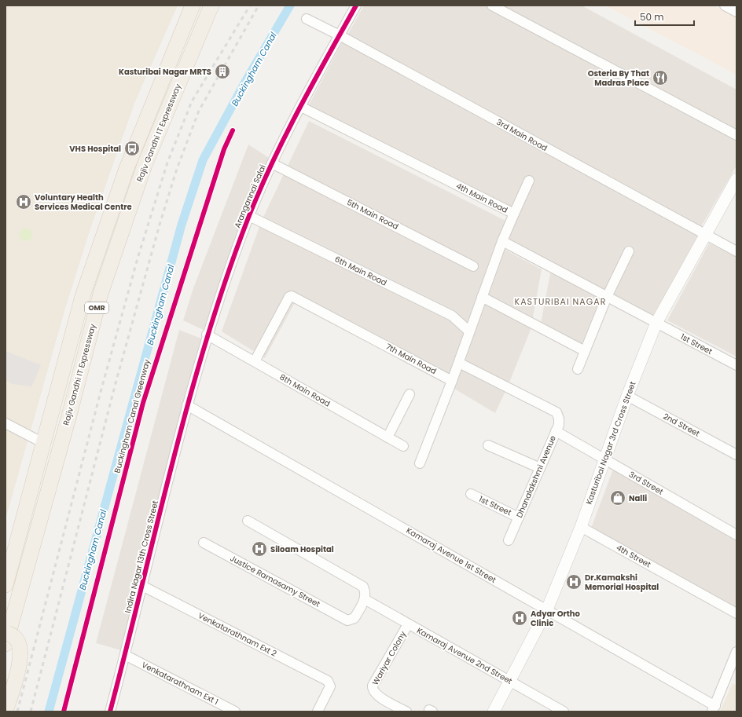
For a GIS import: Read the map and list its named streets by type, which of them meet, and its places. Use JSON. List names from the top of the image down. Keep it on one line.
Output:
{"streets":{"main road":["Rajiv Gandhi IT Expressway","OMR"],"street":["3rd Main Road","Arangannai Salai","4th Main Road","5th Main Road","6th Main Road","1st Street","7th Main Road","8th Main Road","2nd Street","Kasturibai Nagar 3rd Cross Street","Dhanalakshmi Avenue","3rd Street","Kamaraj Avenue 1st Street","4th Street","Indira Nagar 13th Cross Street","Justice Ramasamy Street","Venkatarathnam Ext 2","Kamaraj Avenue 2nd Street","Wariyar Colony","Venkatarathnam Ext 1"],"cycle path":["Buckingham Canal Greenway"]},"crossings":[["3rd Main Road","Arangannai Salai"],["3rd Main Road","Kasturibai Nagar 3rd Cross Street"],["Arangannai Salai","4th Main Road"],["Arangannai Salai","5th Main Road"],["Arangannai Salai","6th Main Road"],["Arangannai Salai","8th Main Road"],["Arangannai Salai","Kamaraj Avenue 1st Street"],["Arangannai Salai","Indira Nagar 13th Cross Street"],["4th Main Road","6th Main Road"],["4th Main Road","7th Main Road"],["4th Main Road","Dhanalakshmi Avenue"],["1st Street","Kasturibai Nagar 3rd Cross Street"],["1st Street","Dhanalakshmi Avenue"],["7th Main Road","8th Main Road"],["2nd Street","Kasturibai Nagar 3rd Cross Street"],["Kasturibai Nagar 3rd Cross Street","3rd Street"],["Kasturibai Nagar 3rd Cross Street","Kamaraj Avenue 1st Street"],["Kasturibai Nagar 3rd Cross Street","4th Street"],["Kasturibai Nagar 3rd Cross Street","Kamaraj Avenue 2nd Street"],["Dhanalakshmi Avenue","3rd Street"],["Kamaraj Avenue 1st Street","Indira Nagar 13th Cross Street"],["Indira Nagar 13th Cross Street","Venkatarathnam Ext 2"],["Indira Nagar 13th Cross Street","Venkatarathnam Ext 1"],["Justice Ramasamy Street","Kamaraj Avenue 2nd Street"],["Kamaraj Avenue 2nd Street","Wariyar Colony"]],"districts":["KASTURIBAI NAGAR"],"water":["Buckingham Canal"],"places":{"building":["Kasturibai Nagar MRTS"],"restaurant":["Osteria By That Madras Place"],"bus stop":["VHS Hospital"],"hospital":["Voluntary Health Services Medical Centre","Siloam Hospital","Dr.Kamakshi Memorial Hospital","Adyar Ortho Clinic"],"shop":["Nalli"]},"scale_bar":"50 m"}
